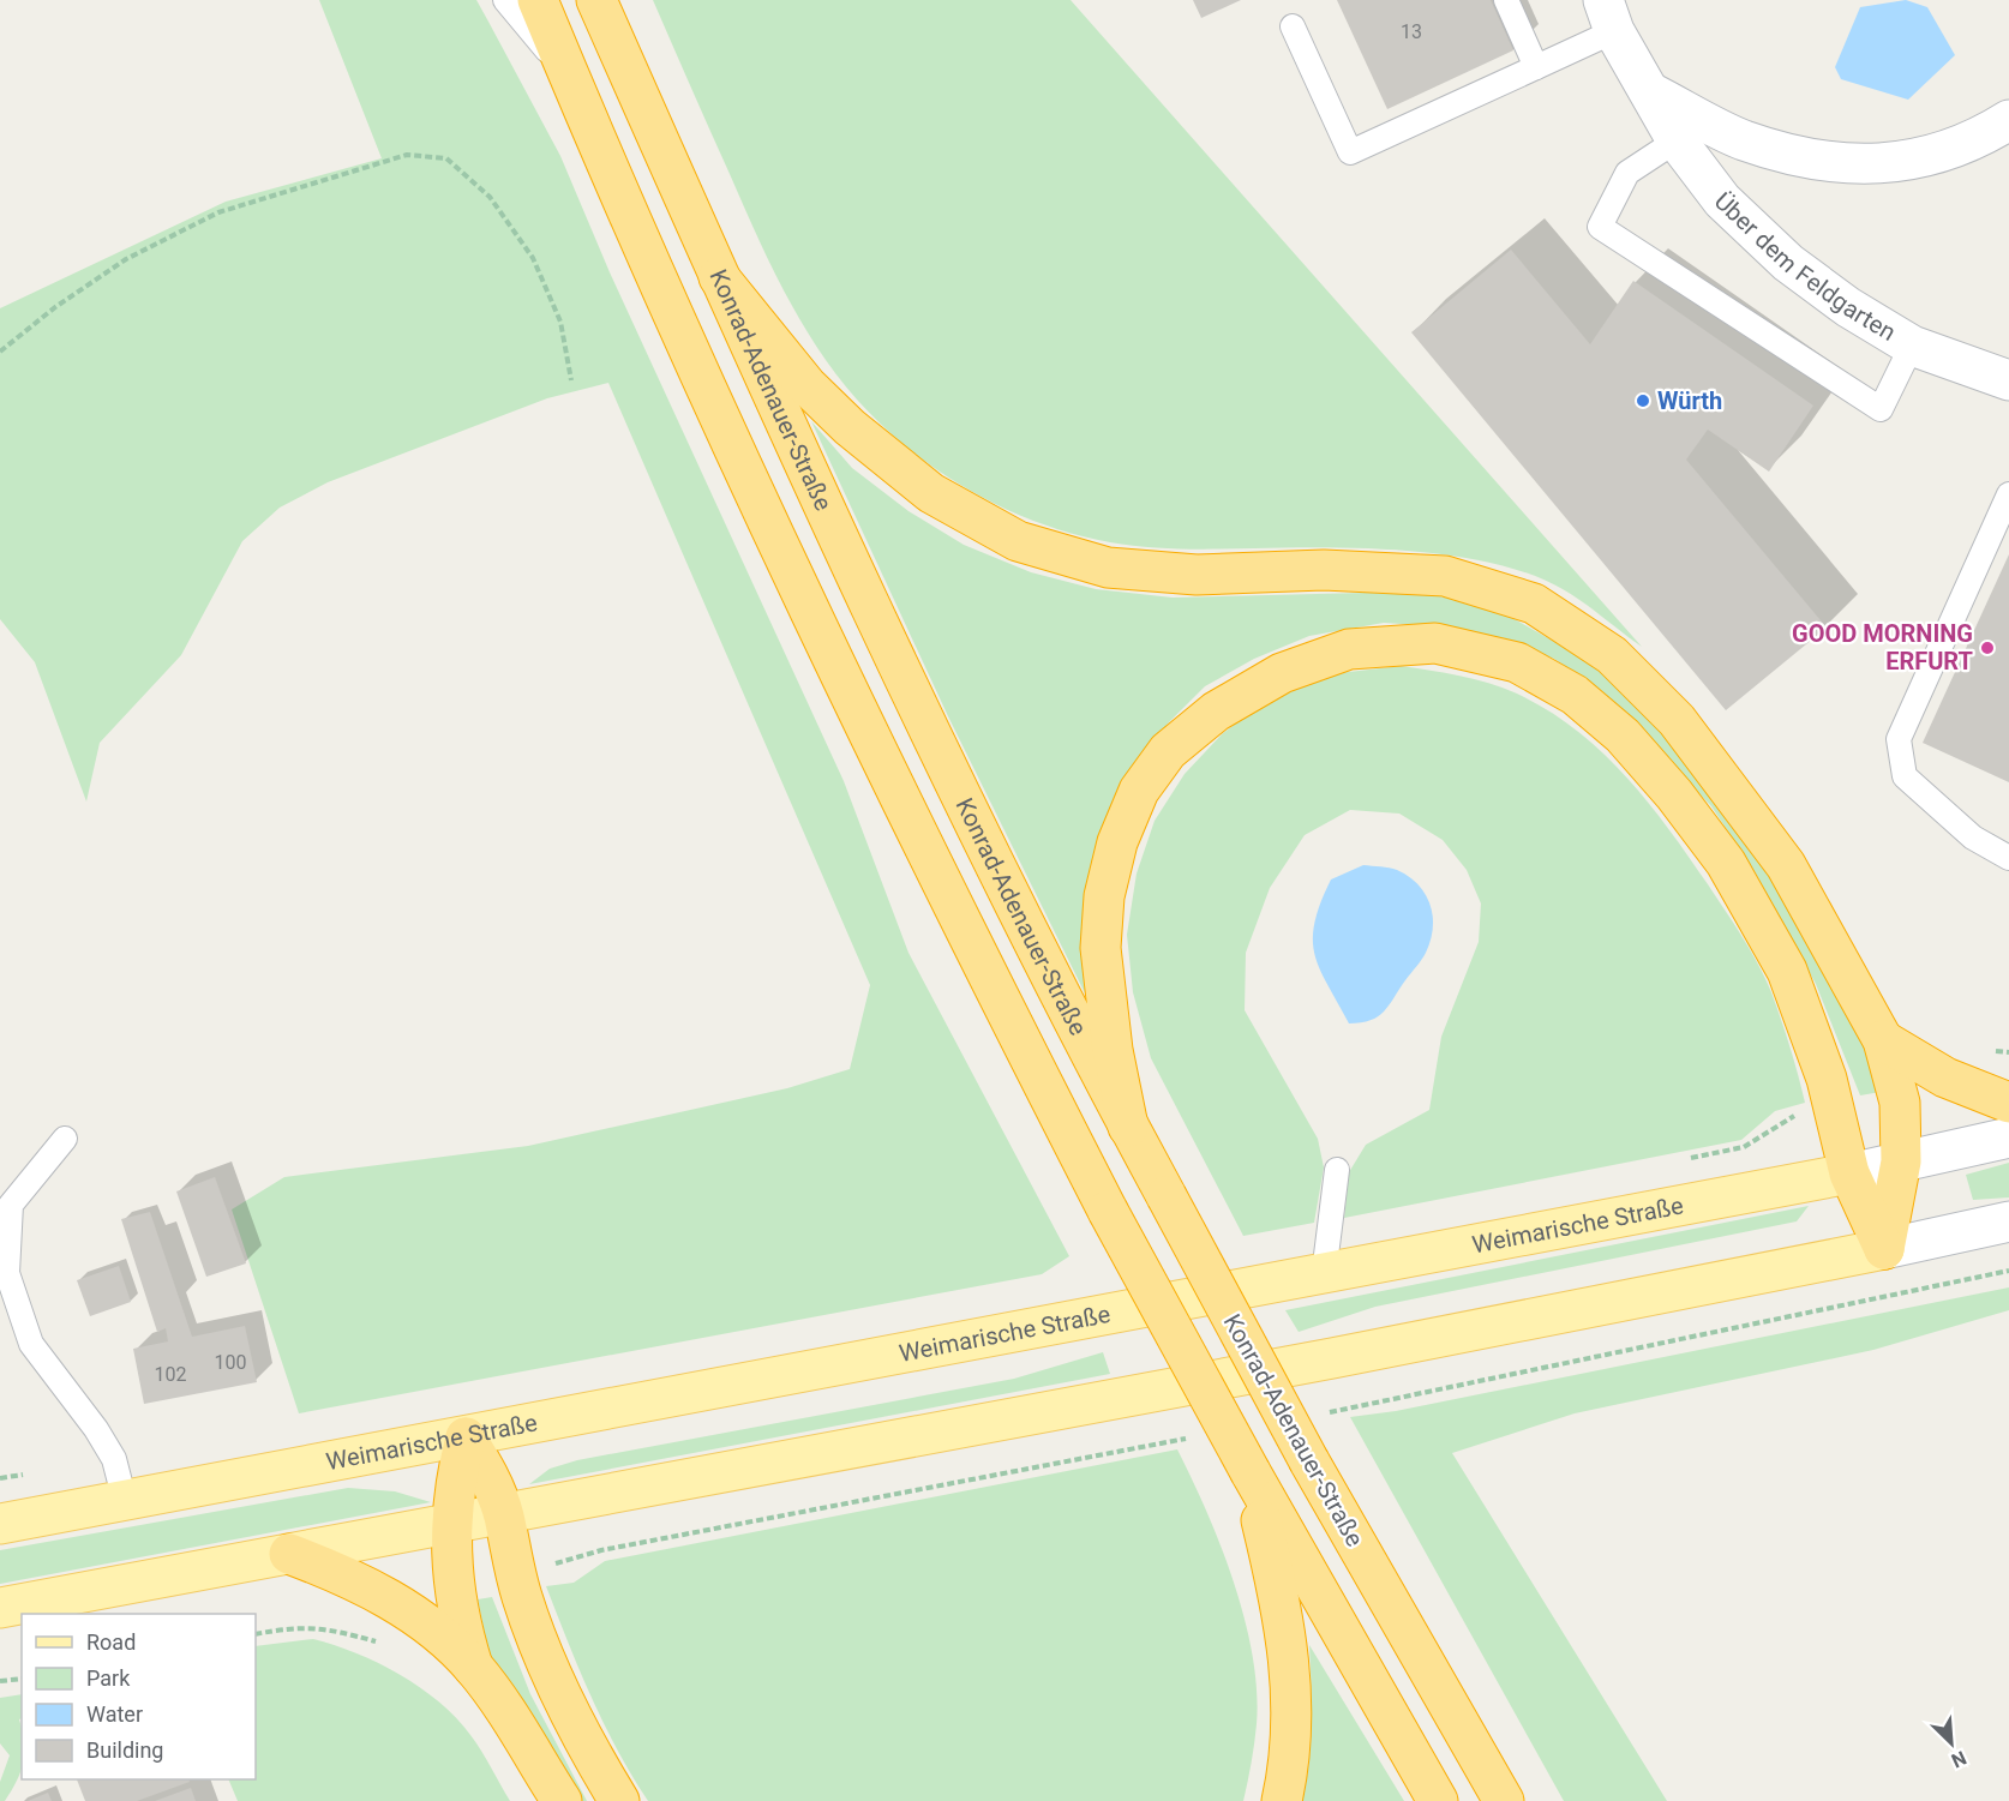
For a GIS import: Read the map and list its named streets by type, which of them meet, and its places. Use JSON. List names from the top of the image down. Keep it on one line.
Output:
{"streets":{"highway":["Konrad-Adenauer-Straße"],"main road":["Weimarische Straße"],"street":["Über dem Feldgarten"]},"places":["Würth","GOOD MORNING ERFURT"],"house_numbers":["13","100","102"],"legend":["Road","Park","Water","Building"],"north":"bottom right"}
